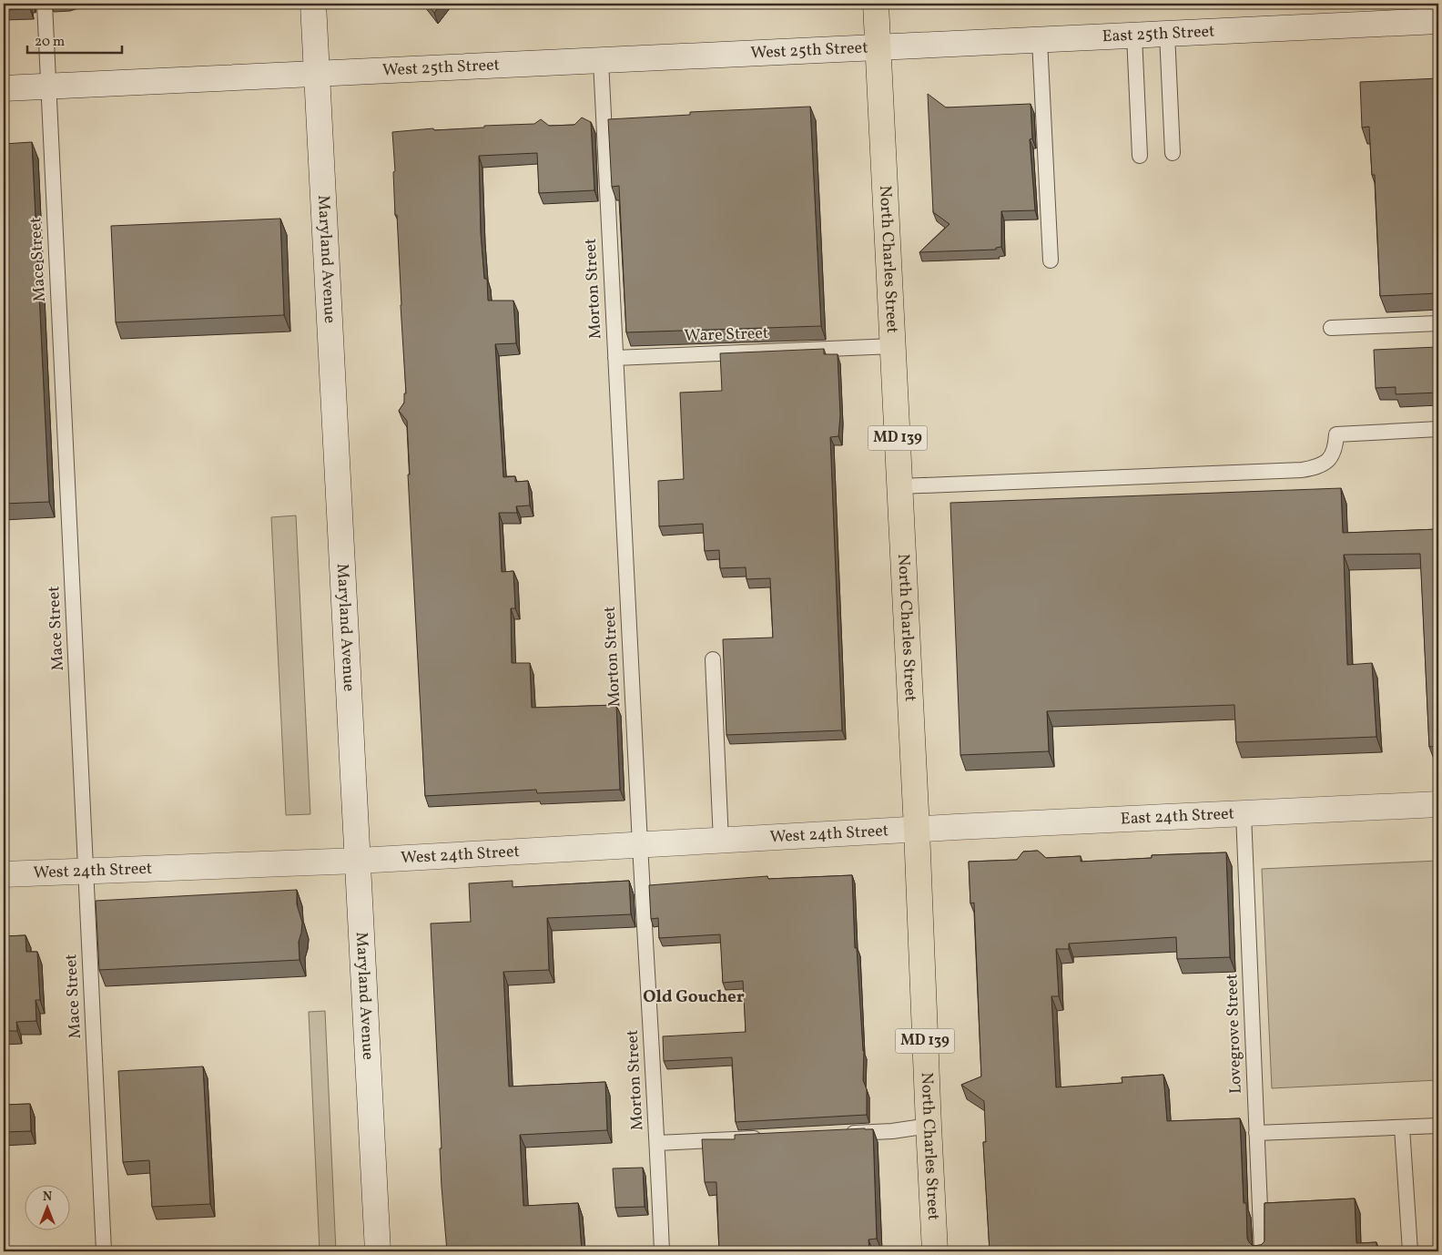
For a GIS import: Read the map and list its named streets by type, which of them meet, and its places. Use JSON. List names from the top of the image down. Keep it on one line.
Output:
{"streets":{"main road":["East 25th Street","West 25th Street","North Charles Street","Maryland Avenue","MD 139","East 24th Street","West 24th Street"],"lane":["Mace Street","Morton Street","Ware Street","Lovegrove Street"]},"crossings":[["East 25th Street","West 25th Street"],["East 25th Street","North Charles Street"],["West 25th Street","North Charles Street"],["West 25th Street","Mace Street"],["West 25th Street","Maryland Avenue"],["West 25th Street","Morton Street"],["North Charles Street","Ware Street"],["North Charles Street","East 24th Street"],["North Charles Street","West 24th Street"],["Mace Street","West 24th Street"],["Maryland Avenue","West 24th Street"],["Morton Street","Ware Street"],["Morton Street","West 24th Street"],["East 24th Street","West 24th Street"],["East 24th Street","Lovegrove Street"]],"districts":["Old Goucher"],"scale_bar":"20 m","north":"top"}
